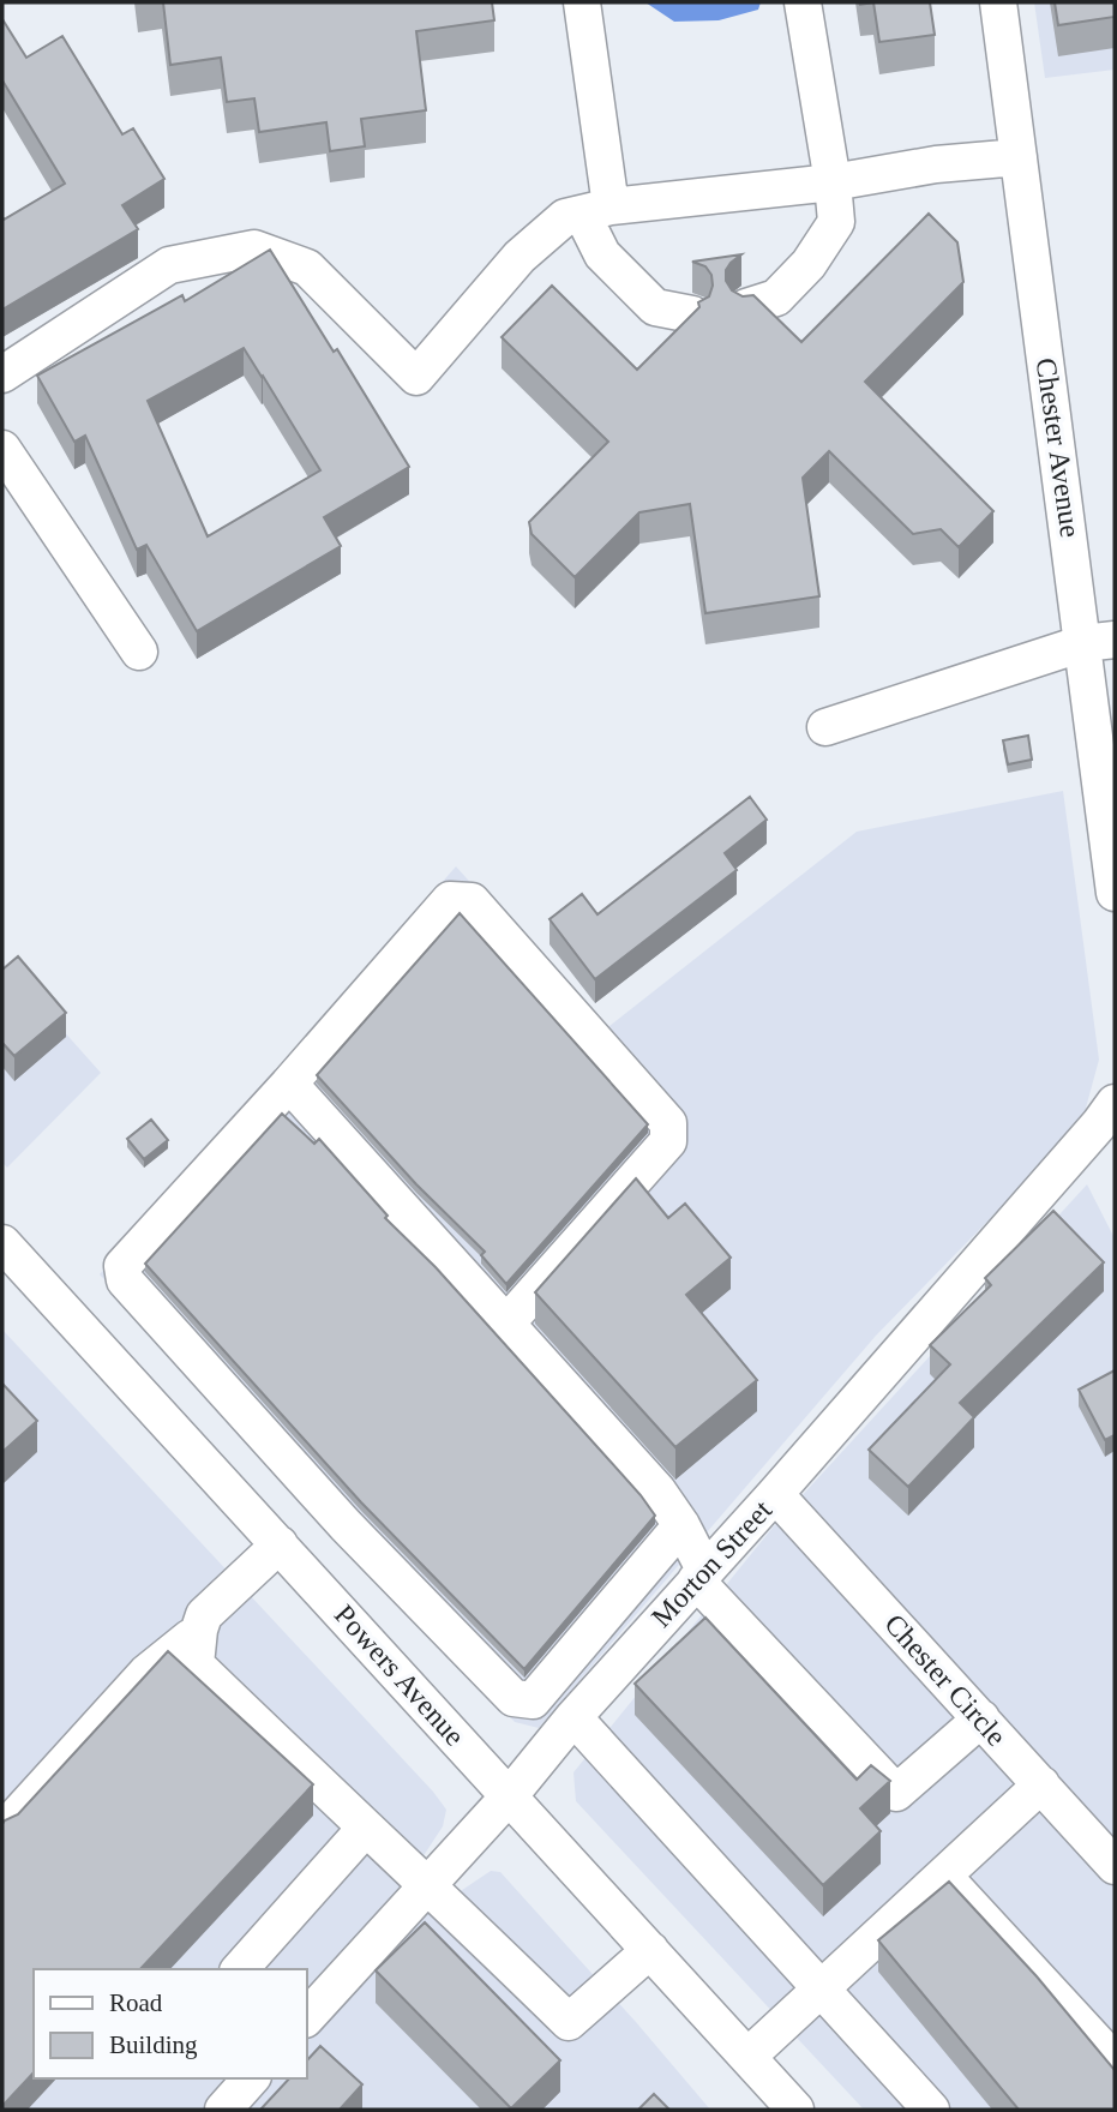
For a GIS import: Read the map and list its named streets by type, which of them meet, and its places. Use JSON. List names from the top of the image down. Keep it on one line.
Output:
{"streets":{"street":["Chester Avenue","Morton Street","Powers Avenue","Chester Circle"]},"crossings":[["Morton Street","Powers Avenue"],["Morton Street","Chester Circle"]],"legend":["Road","Building"]}
